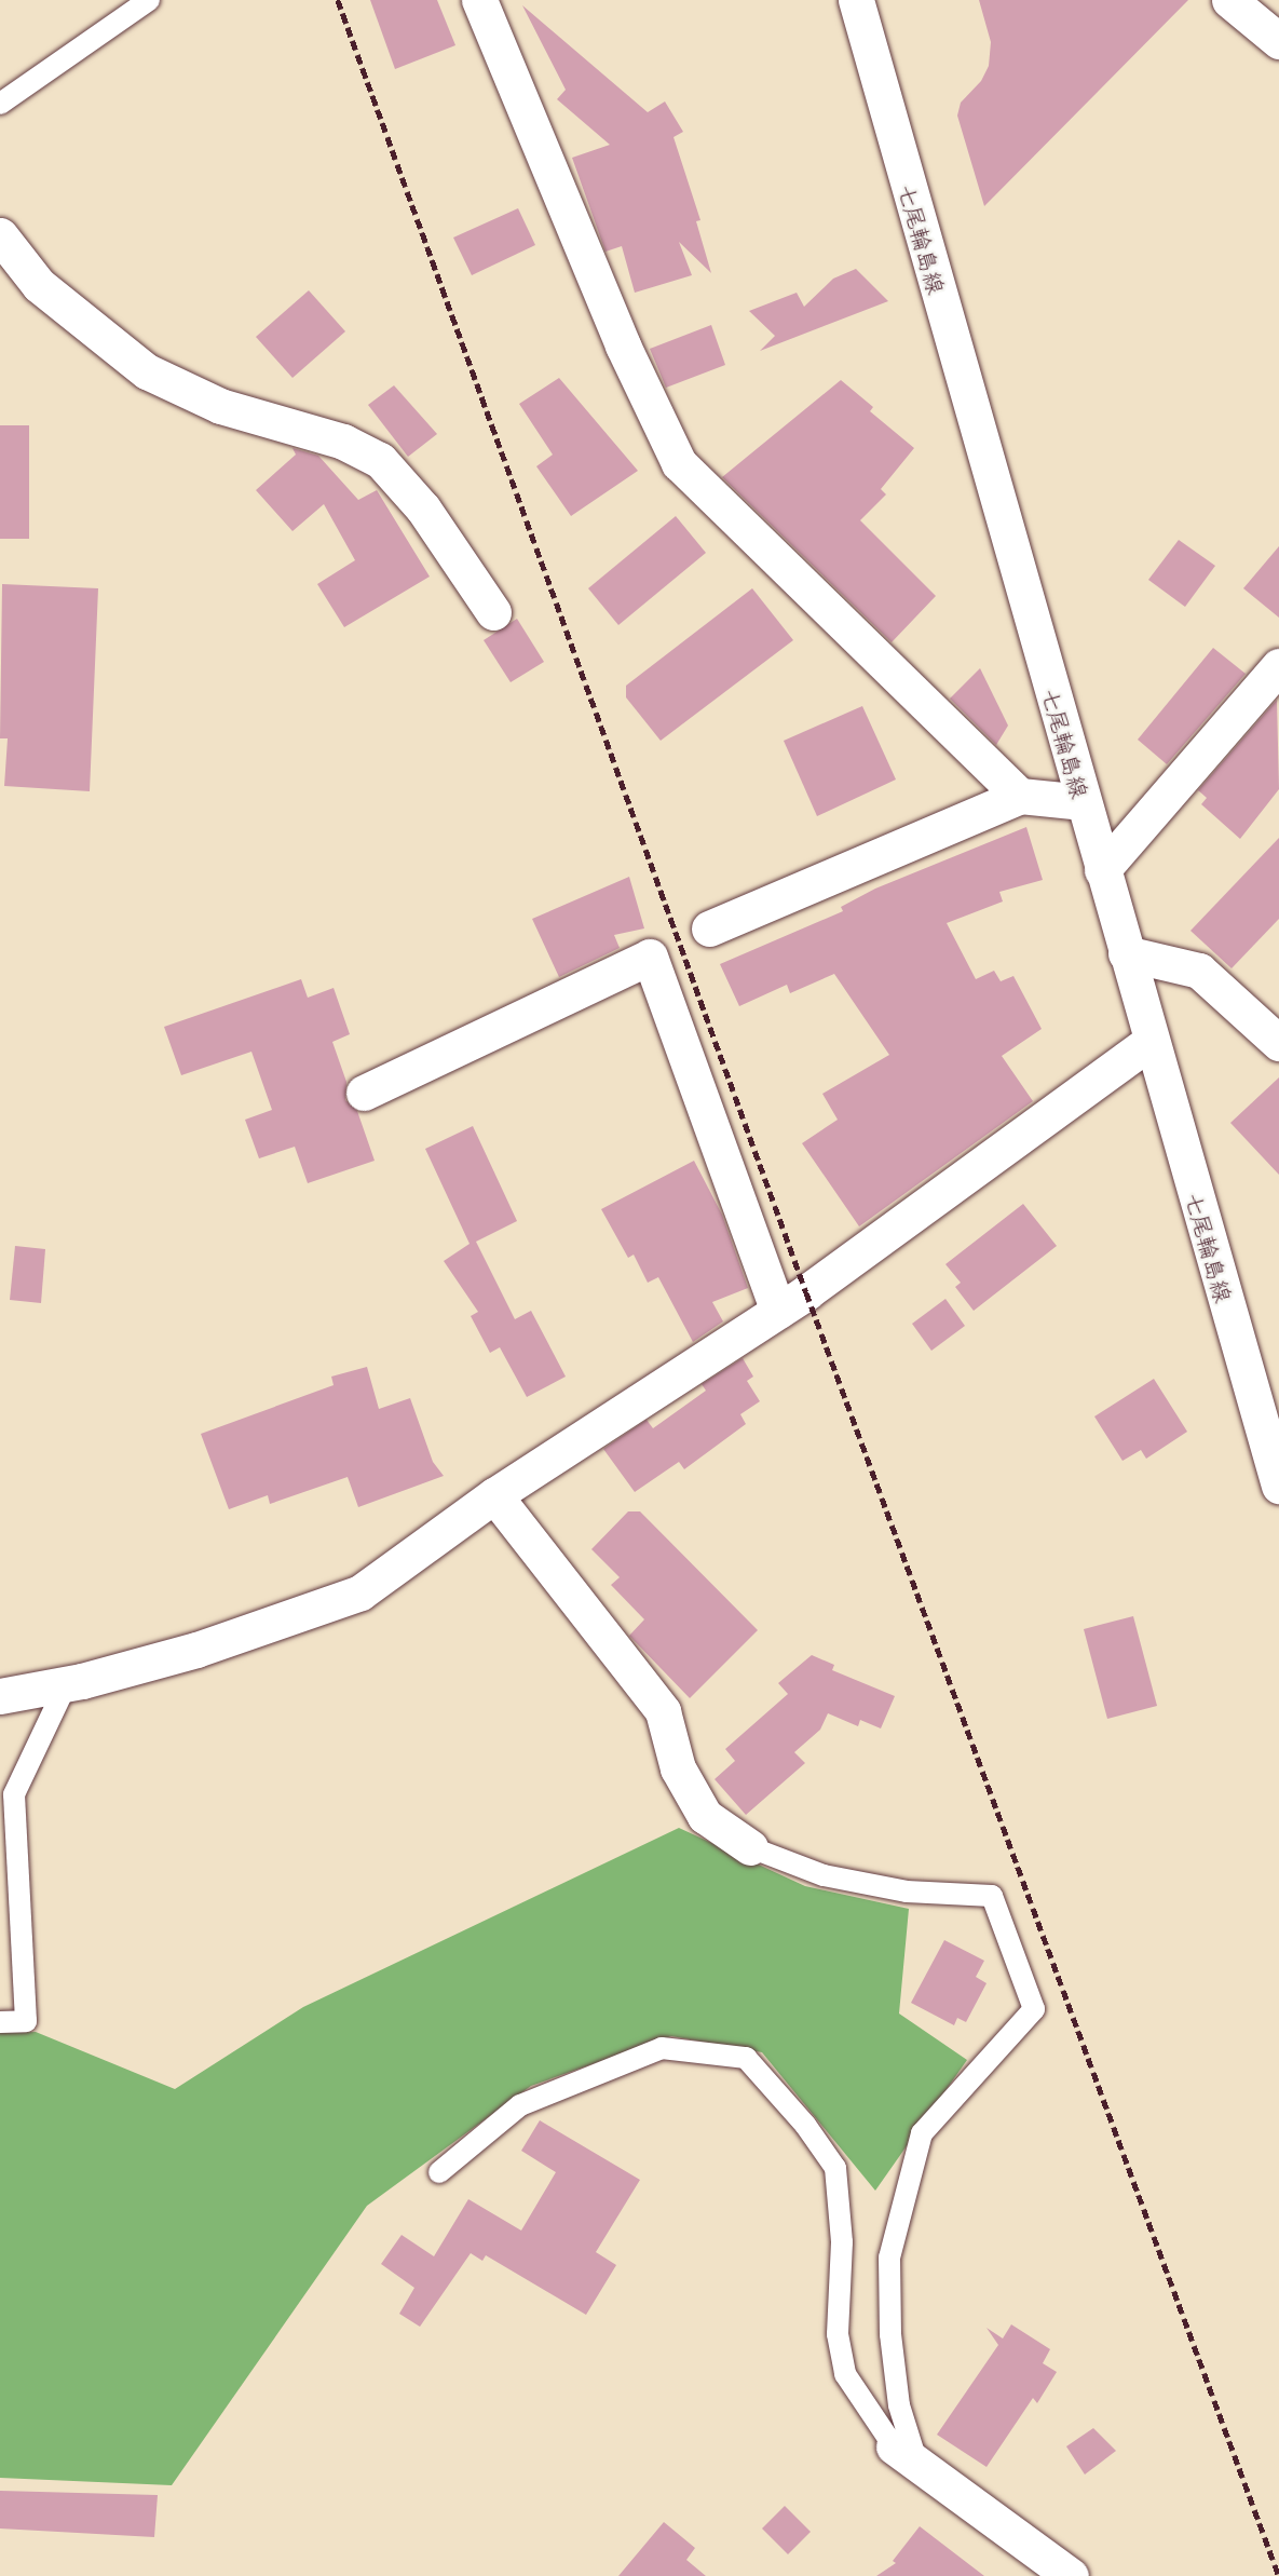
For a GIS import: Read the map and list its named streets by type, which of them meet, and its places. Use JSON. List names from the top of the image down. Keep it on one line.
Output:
{"streets":{"street":["七尾輪島線"]}}
